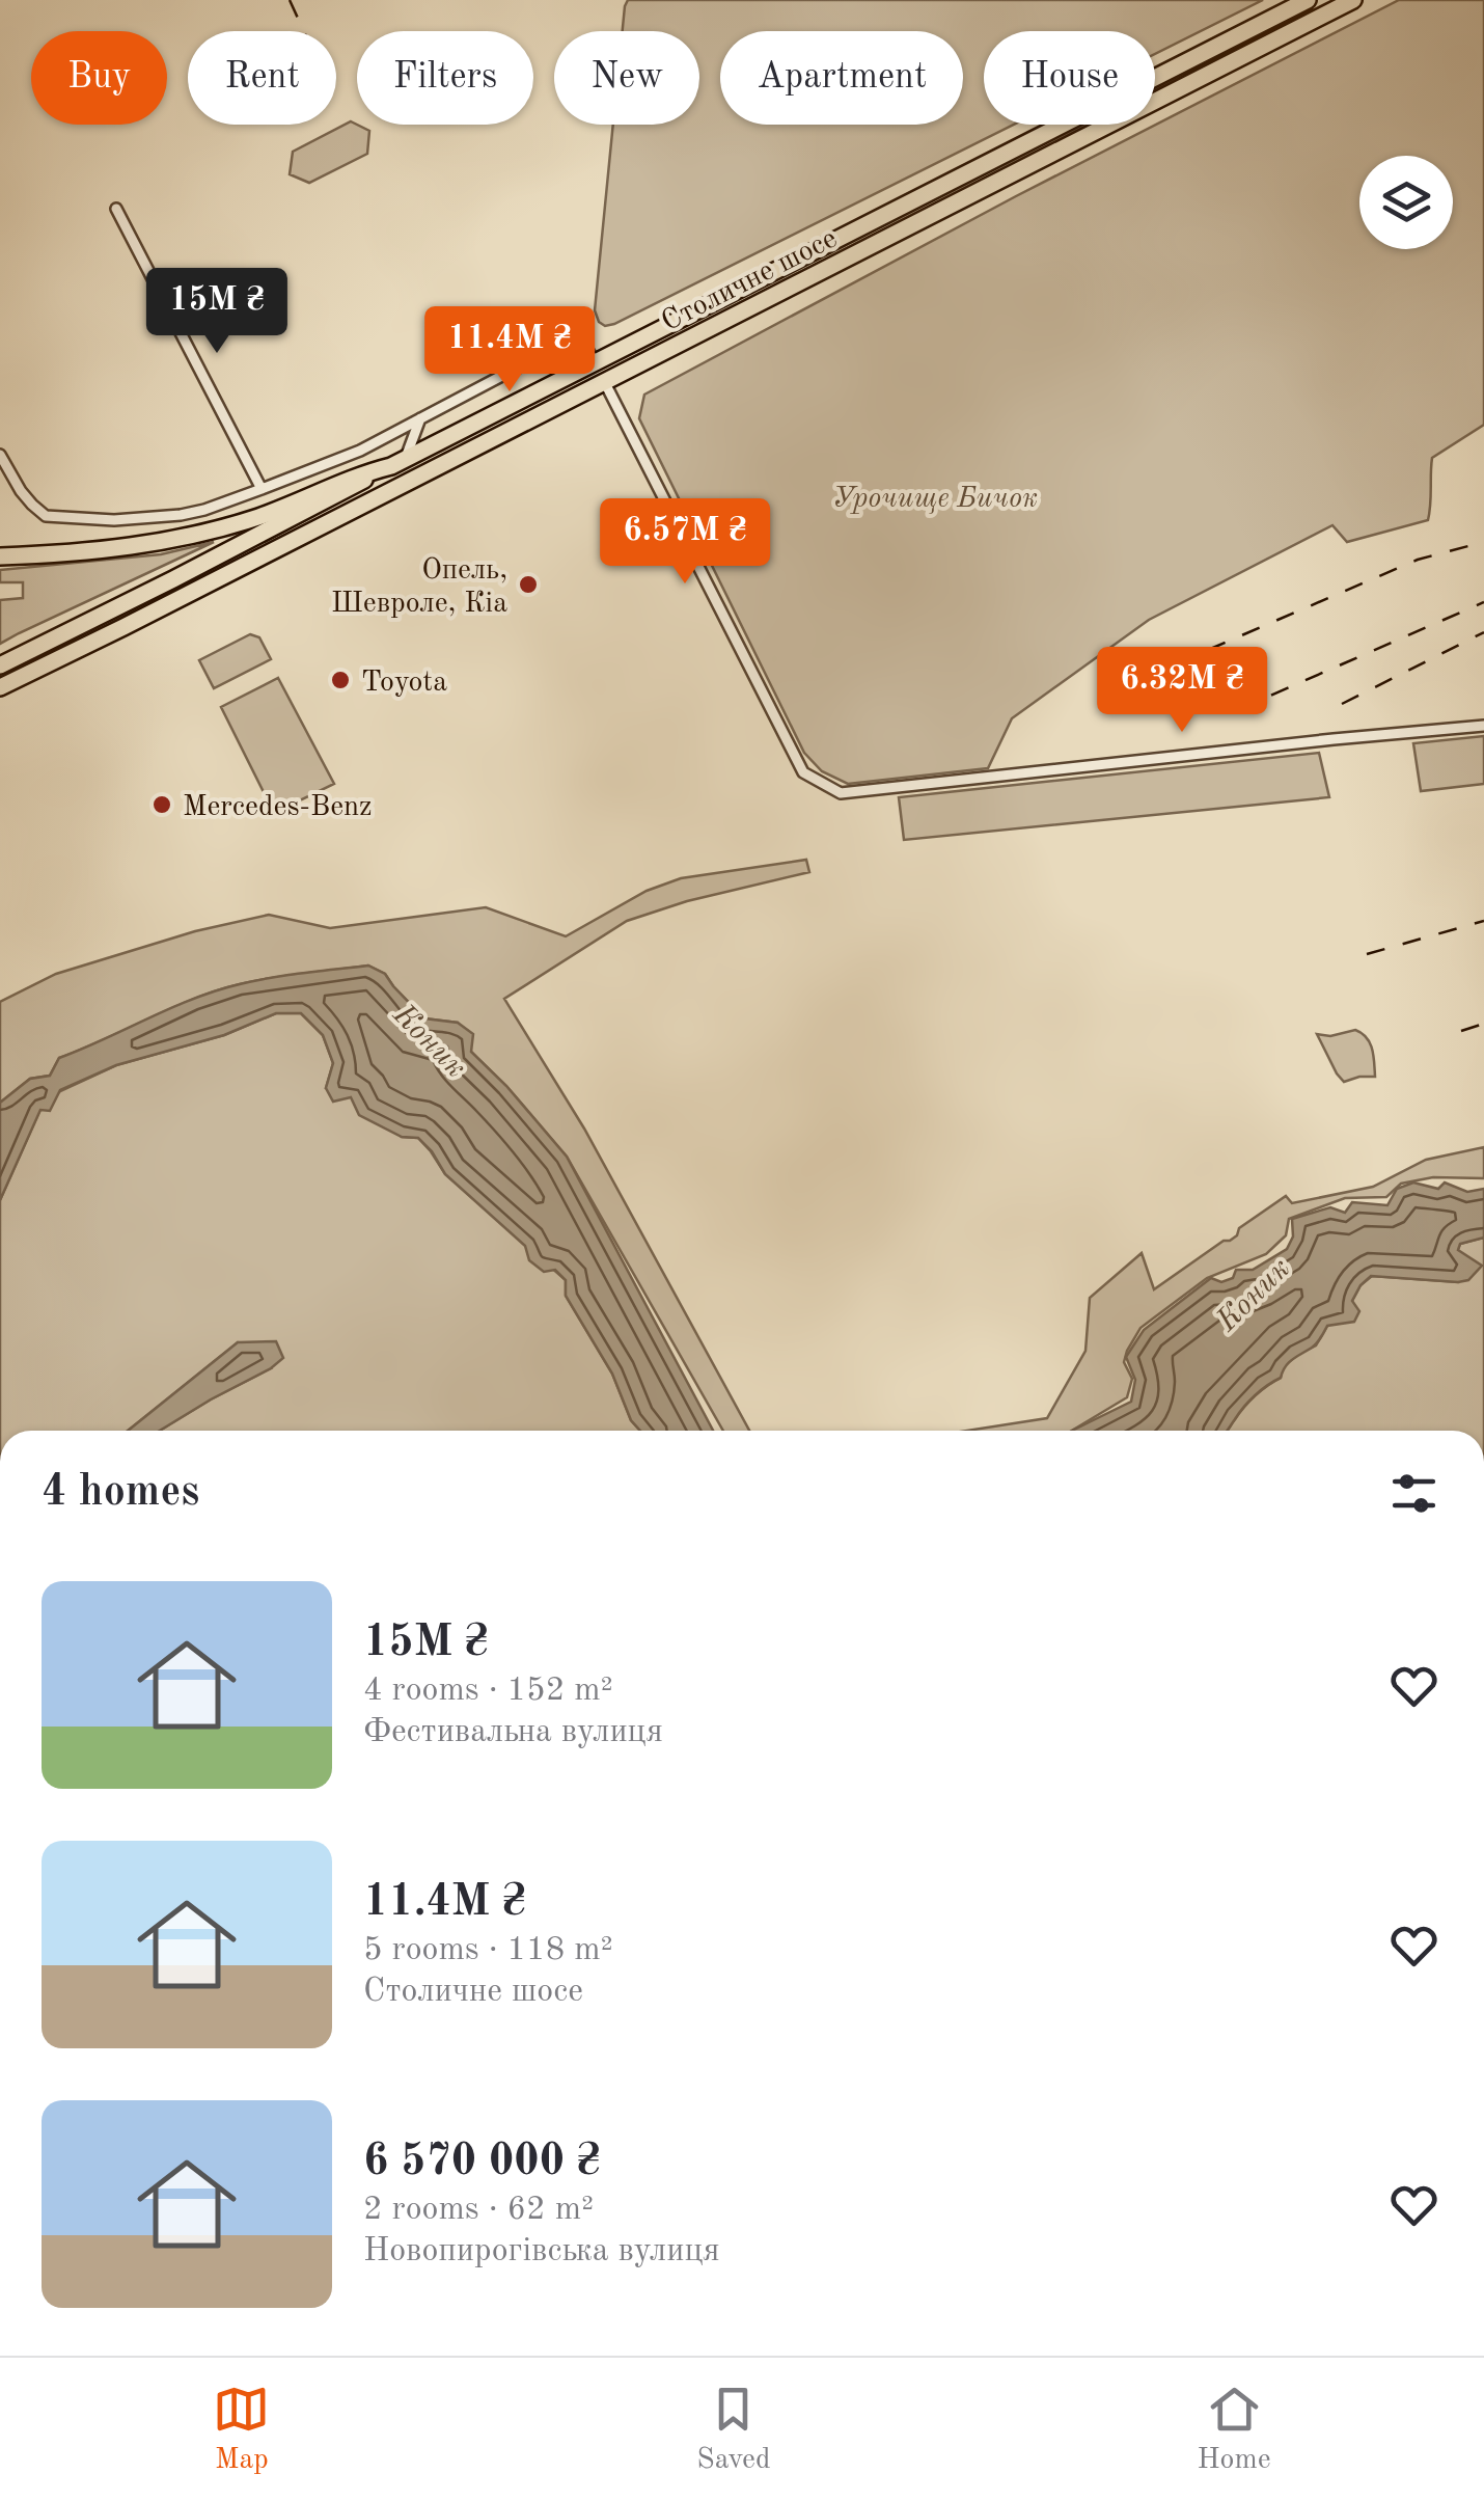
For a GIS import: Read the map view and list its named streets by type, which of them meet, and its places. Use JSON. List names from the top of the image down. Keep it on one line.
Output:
{"streets":{"main road":["Столичне шосе"]},"water":["Коник"],"parks":["Урочище Бичок"],"places":["Опель, Шевроле, Кіа","Toyota","Mercedes-Benz"],"page":{"chip":["Buy","Rent","Filters","New","Apartment","House"],"price":["15M ₴","11.4M ₴","6.57M ₴","6.32M ₴"],"heading":"4 homes","list":[{"name":"15M ₴","note":"4 rooms · 152 m² · Фестивальна вулиця"},{"name":"11.4M ₴","note":"5 rooms · 118 m² · Столичне шосе"},{"name":"6 570 000 ₴","note":"2 rooms · 62 m² · Новопирогівська вулиця"}],"tabs":["Map","Saved","Home"]}}
